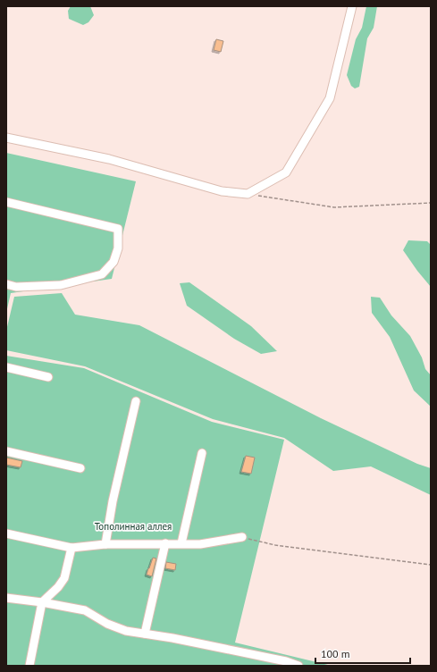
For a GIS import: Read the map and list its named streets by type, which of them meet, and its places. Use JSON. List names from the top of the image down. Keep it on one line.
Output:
{"parks":["Тополинная аллея"],"scale_bar":"100 m"}
